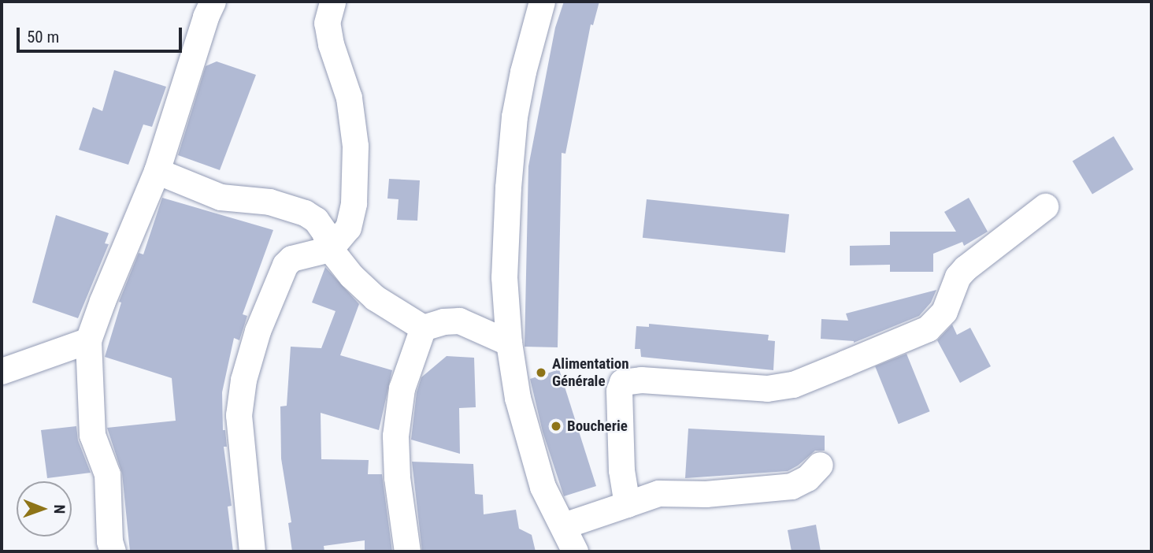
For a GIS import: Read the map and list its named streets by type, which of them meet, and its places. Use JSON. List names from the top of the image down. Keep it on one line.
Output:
{"places":["Alimentation Générale","Boucherie"],"scale_bar":"50 m","north":"right"}
